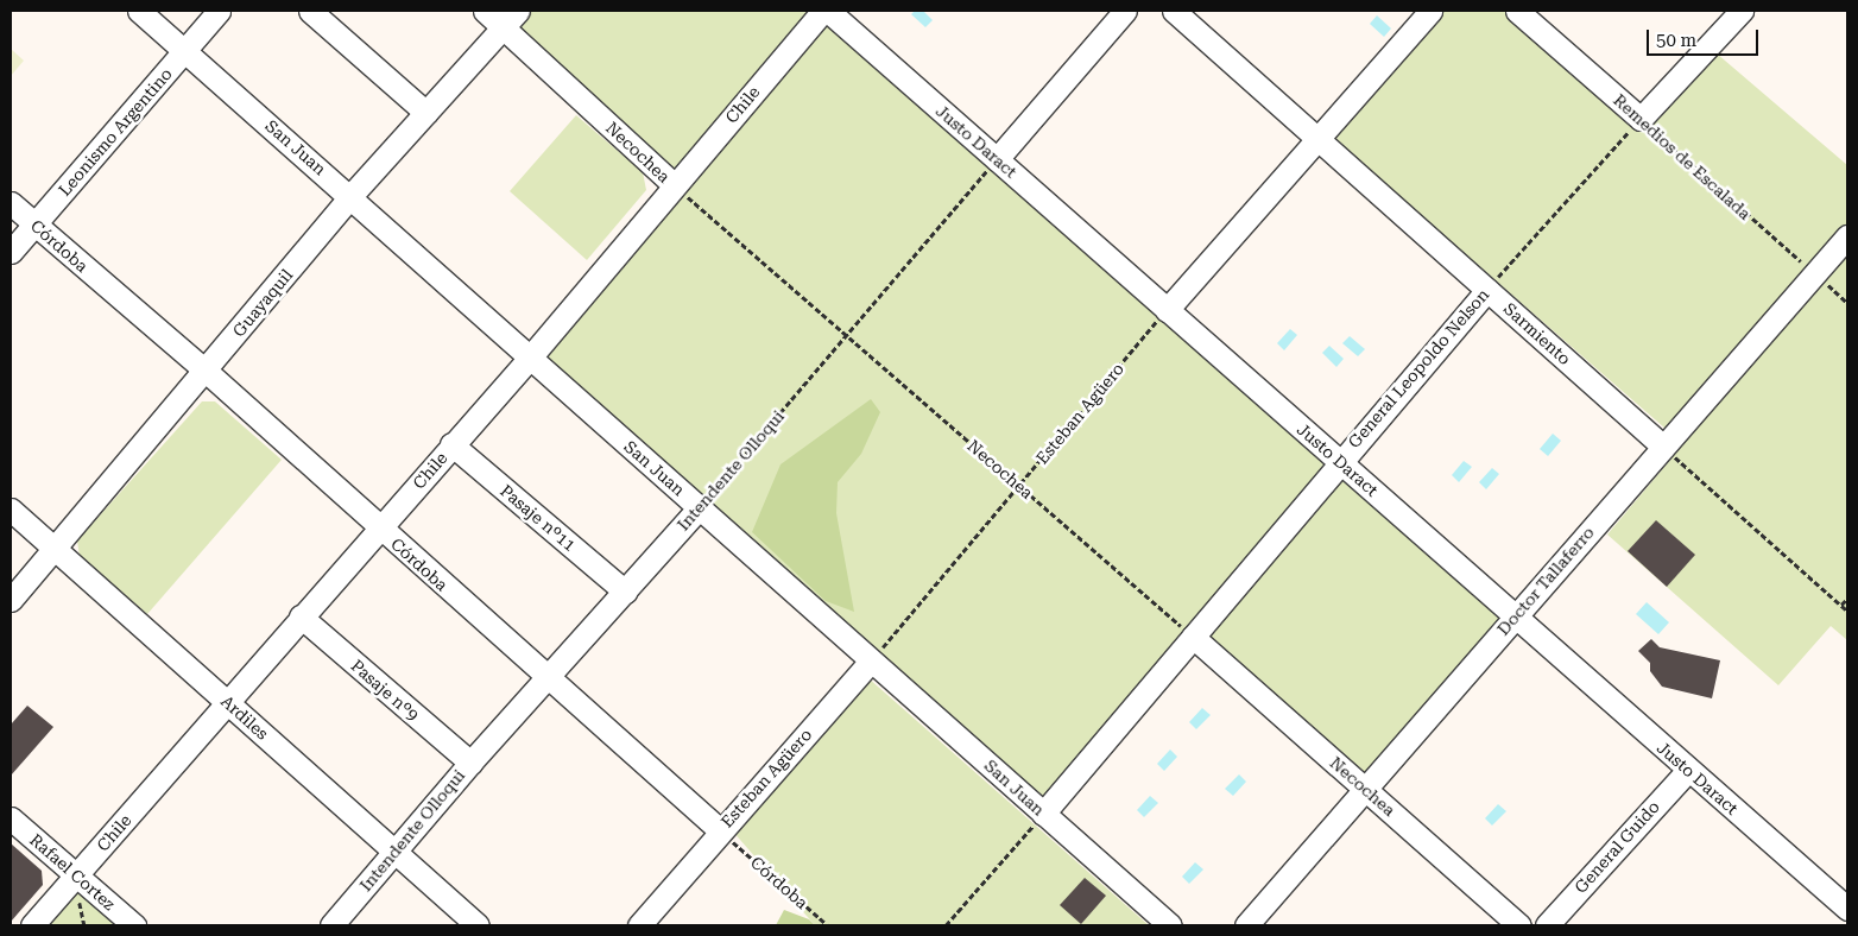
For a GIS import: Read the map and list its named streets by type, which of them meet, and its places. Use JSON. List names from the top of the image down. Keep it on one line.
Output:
{"streets":{"street":["Chile","Leonismo Argentino","Justo Daract","San Juan","Necochea","Remedios de Escalada","Córdoba","Guayaquil","Sarmiento","General Leopoldo Nelson","Esteban Agüero","Intendente Olloqui","Pasaje nº11","Doctor Tallaferro","Pasaje nº9","Ardiles","General Guido","Rafael Cortez"]},"crossings":[["Chile","San Juan"],["Chile","Necochea"],["Chile","Córdoba"],["Chile","Pasaje nº11"],["Chile","Pasaje nº9"],["Chile","Ardiles"],["Chile","Rafael Cortez"],["Leonismo Argentino","San Juan"],["Leonismo Argentino","Córdoba"],["Justo Daract","General Leopoldo Nelson"],["Justo Daract","Esteban Agüero"],["Justo Daract","Intendente Olloqui"],["Justo Daract","Doctor Tallaferro"],["Justo Daract","General Guido"],["San Juan","Guayaquil"],["San Juan","General Leopoldo Nelson"],["San Juan","Esteban Agüero"],["San Juan","Intendente Olloqui"],["Necochea","Guayaquil"],["Necochea","General Leopoldo Nelson"],["Necochea","Esteban Agüero"],["Necochea","Intendente Olloqui"],["Necochea","Doctor Tallaferro"],["Remedios de Escalada","General Leopoldo Nelson"],["Remedios de Escalada","Doctor Tallaferro"],["Córdoba","Guayaquil"],["Córdoba","Esteban Agüero"],["Córdoba","Intendente Olloqui"],["Guayaquil","Ardiles"],["Sarmiento","General Leopoldo Nelson"],["Sarmiento","Doctor Tallaferro"],["Intendente Olloqui","Pasaje nº11"],["Intendente Olloqui","Pasaje nº9"],["Intendente Olloqui","Ardiles"]],"scale_bar":"50 m"}
